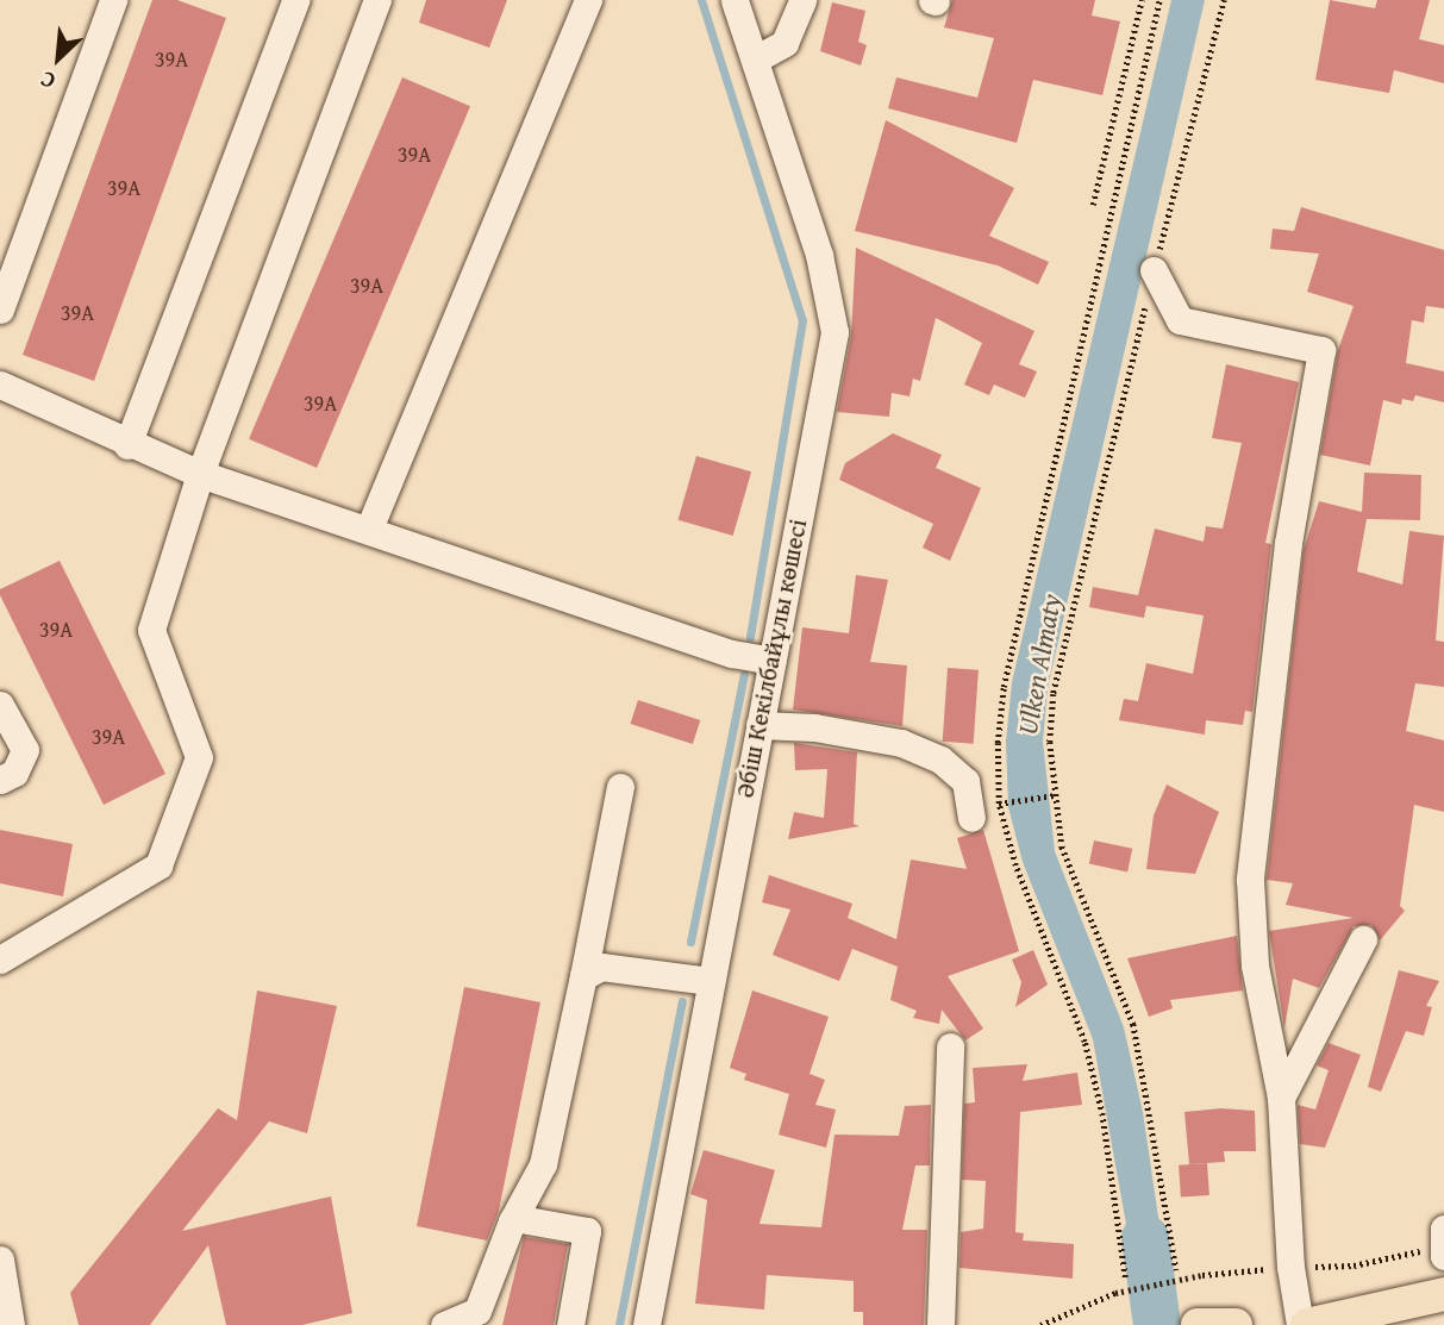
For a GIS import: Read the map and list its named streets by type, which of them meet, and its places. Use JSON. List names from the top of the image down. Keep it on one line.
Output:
{"streets":{"street":["Әбіш Кекілбайұлы көшесі"]},"water":["Ulken Almaty"],"house_numbers":["39А","39А","39А","39А","39А","39А","39А","39А"],"north":"bottom left"}
